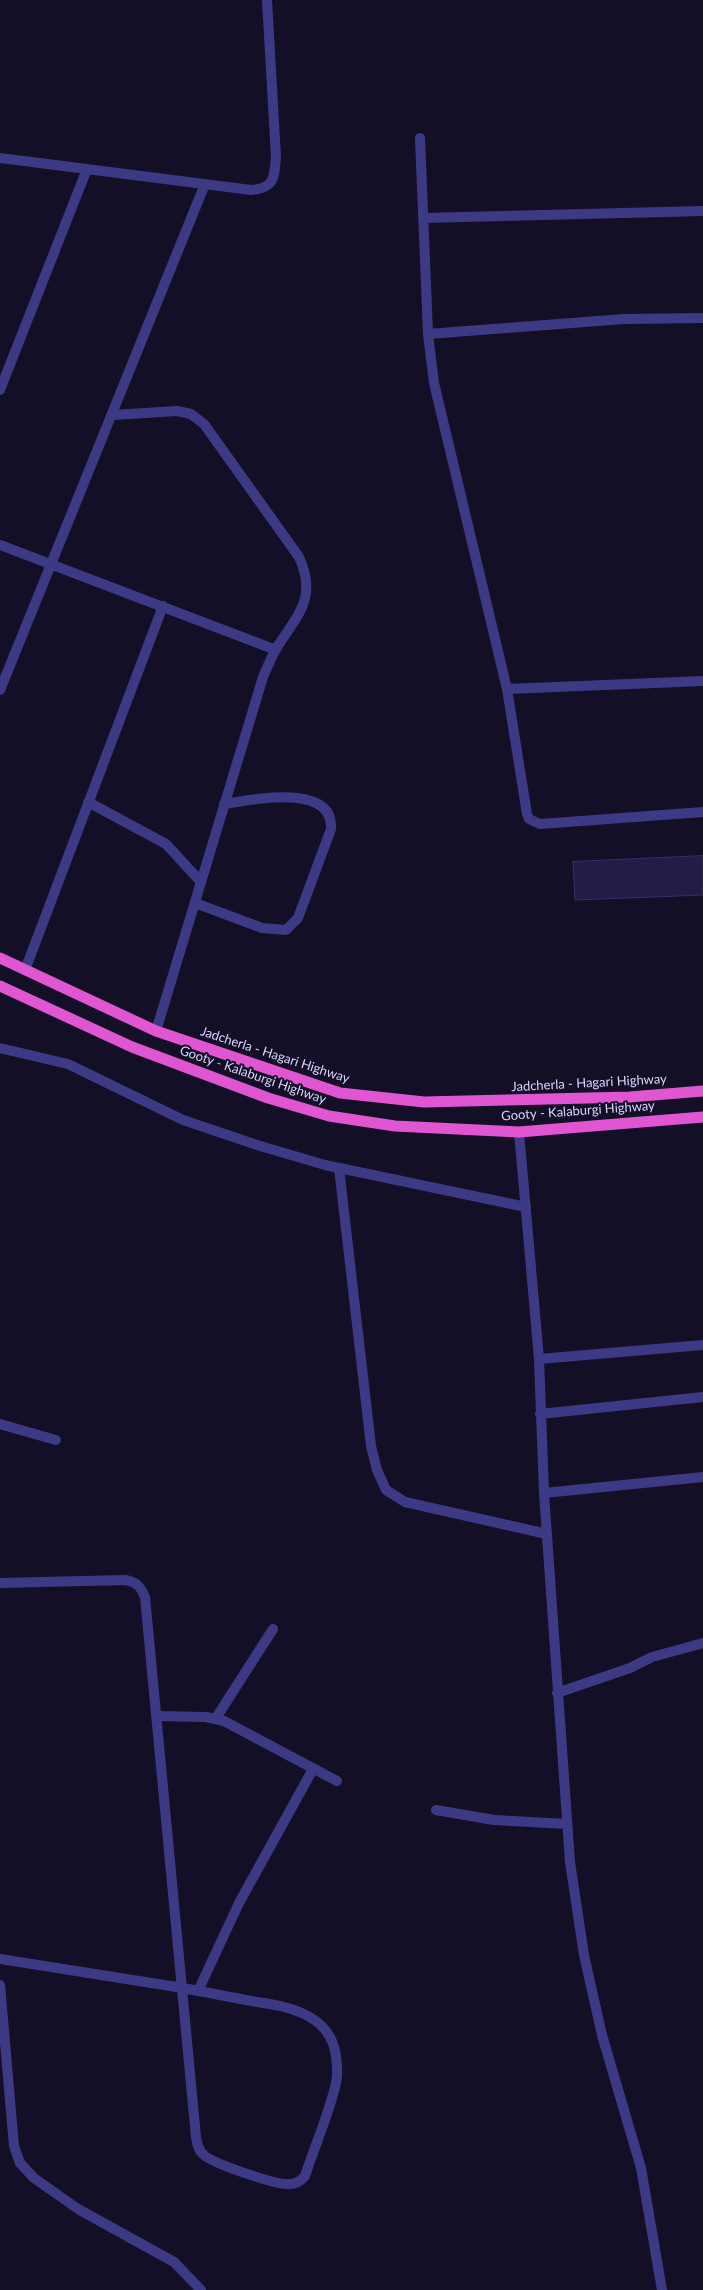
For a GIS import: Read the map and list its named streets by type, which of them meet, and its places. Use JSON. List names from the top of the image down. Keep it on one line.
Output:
{"streets":{"highway":["Jadcherla - Hagari Highway","Gooty - Kalaburgi Highway"]}}
